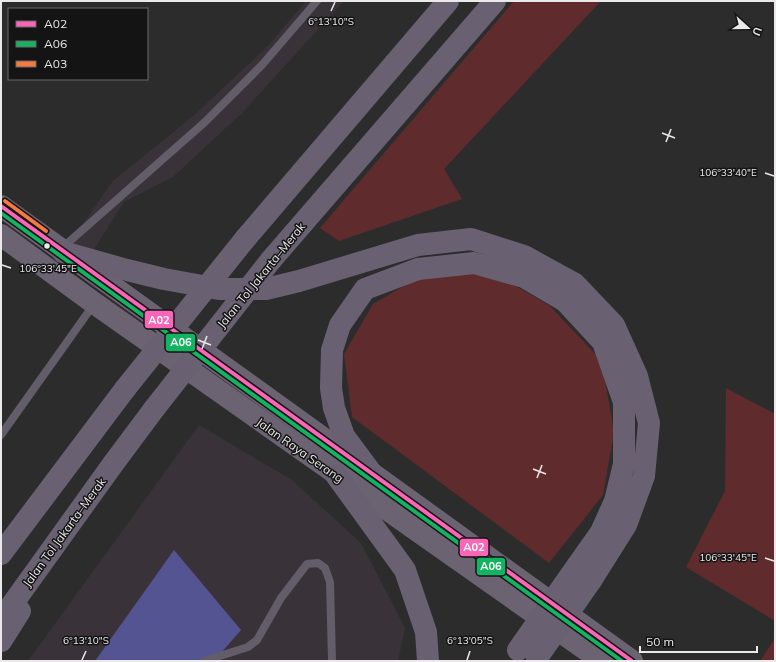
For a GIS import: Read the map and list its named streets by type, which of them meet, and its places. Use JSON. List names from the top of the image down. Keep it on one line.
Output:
{"streets":{"highway":["Jalan Tol Jakarta–Merak","Jalan Raya Serang"]},"lines":["transit line A03","transit line A02","transit line A06"],"legend":["A02","A06","A03"],"scale_bar":"50 m","north":"right","coordinates":["6°13'10\"S","106°33'40\"E","106°33'45\"E","6°13'05\"S"]}
